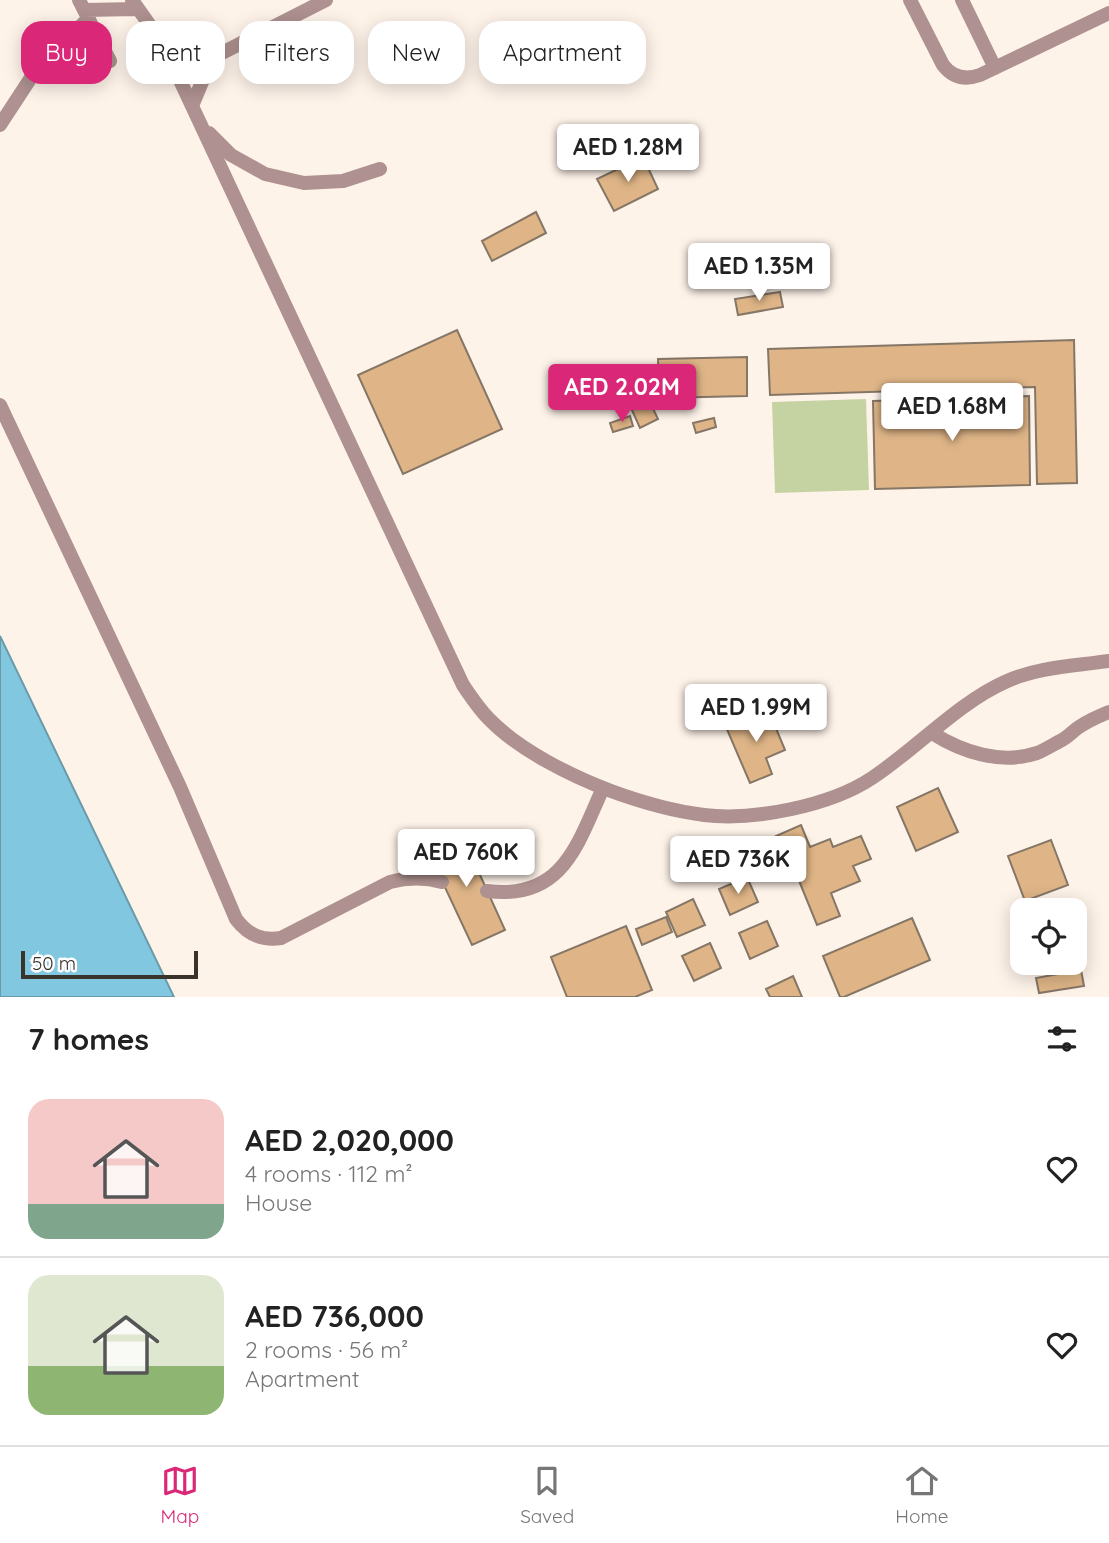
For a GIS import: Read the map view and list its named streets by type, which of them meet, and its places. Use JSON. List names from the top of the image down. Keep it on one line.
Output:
{"scale_bar":"50 m","page":{"chip":["Buy","Rent","Filters","New","Apartment"],"price":["AED 1.28M","AED 1.35M","AED 2.02M","AED 1.68M","AED 1.99M","AED 760K","AED 736K"],"scale":"50 m","heading":"7 homes","list":[{"name":"AED 2,020,000","note":"4 rooms · 112 m² · House"},{"name":"AED 736,000","note":"2 rooms · 56 m² · Apartment"}],"tabs":["Map","Saved","Home"]}}
